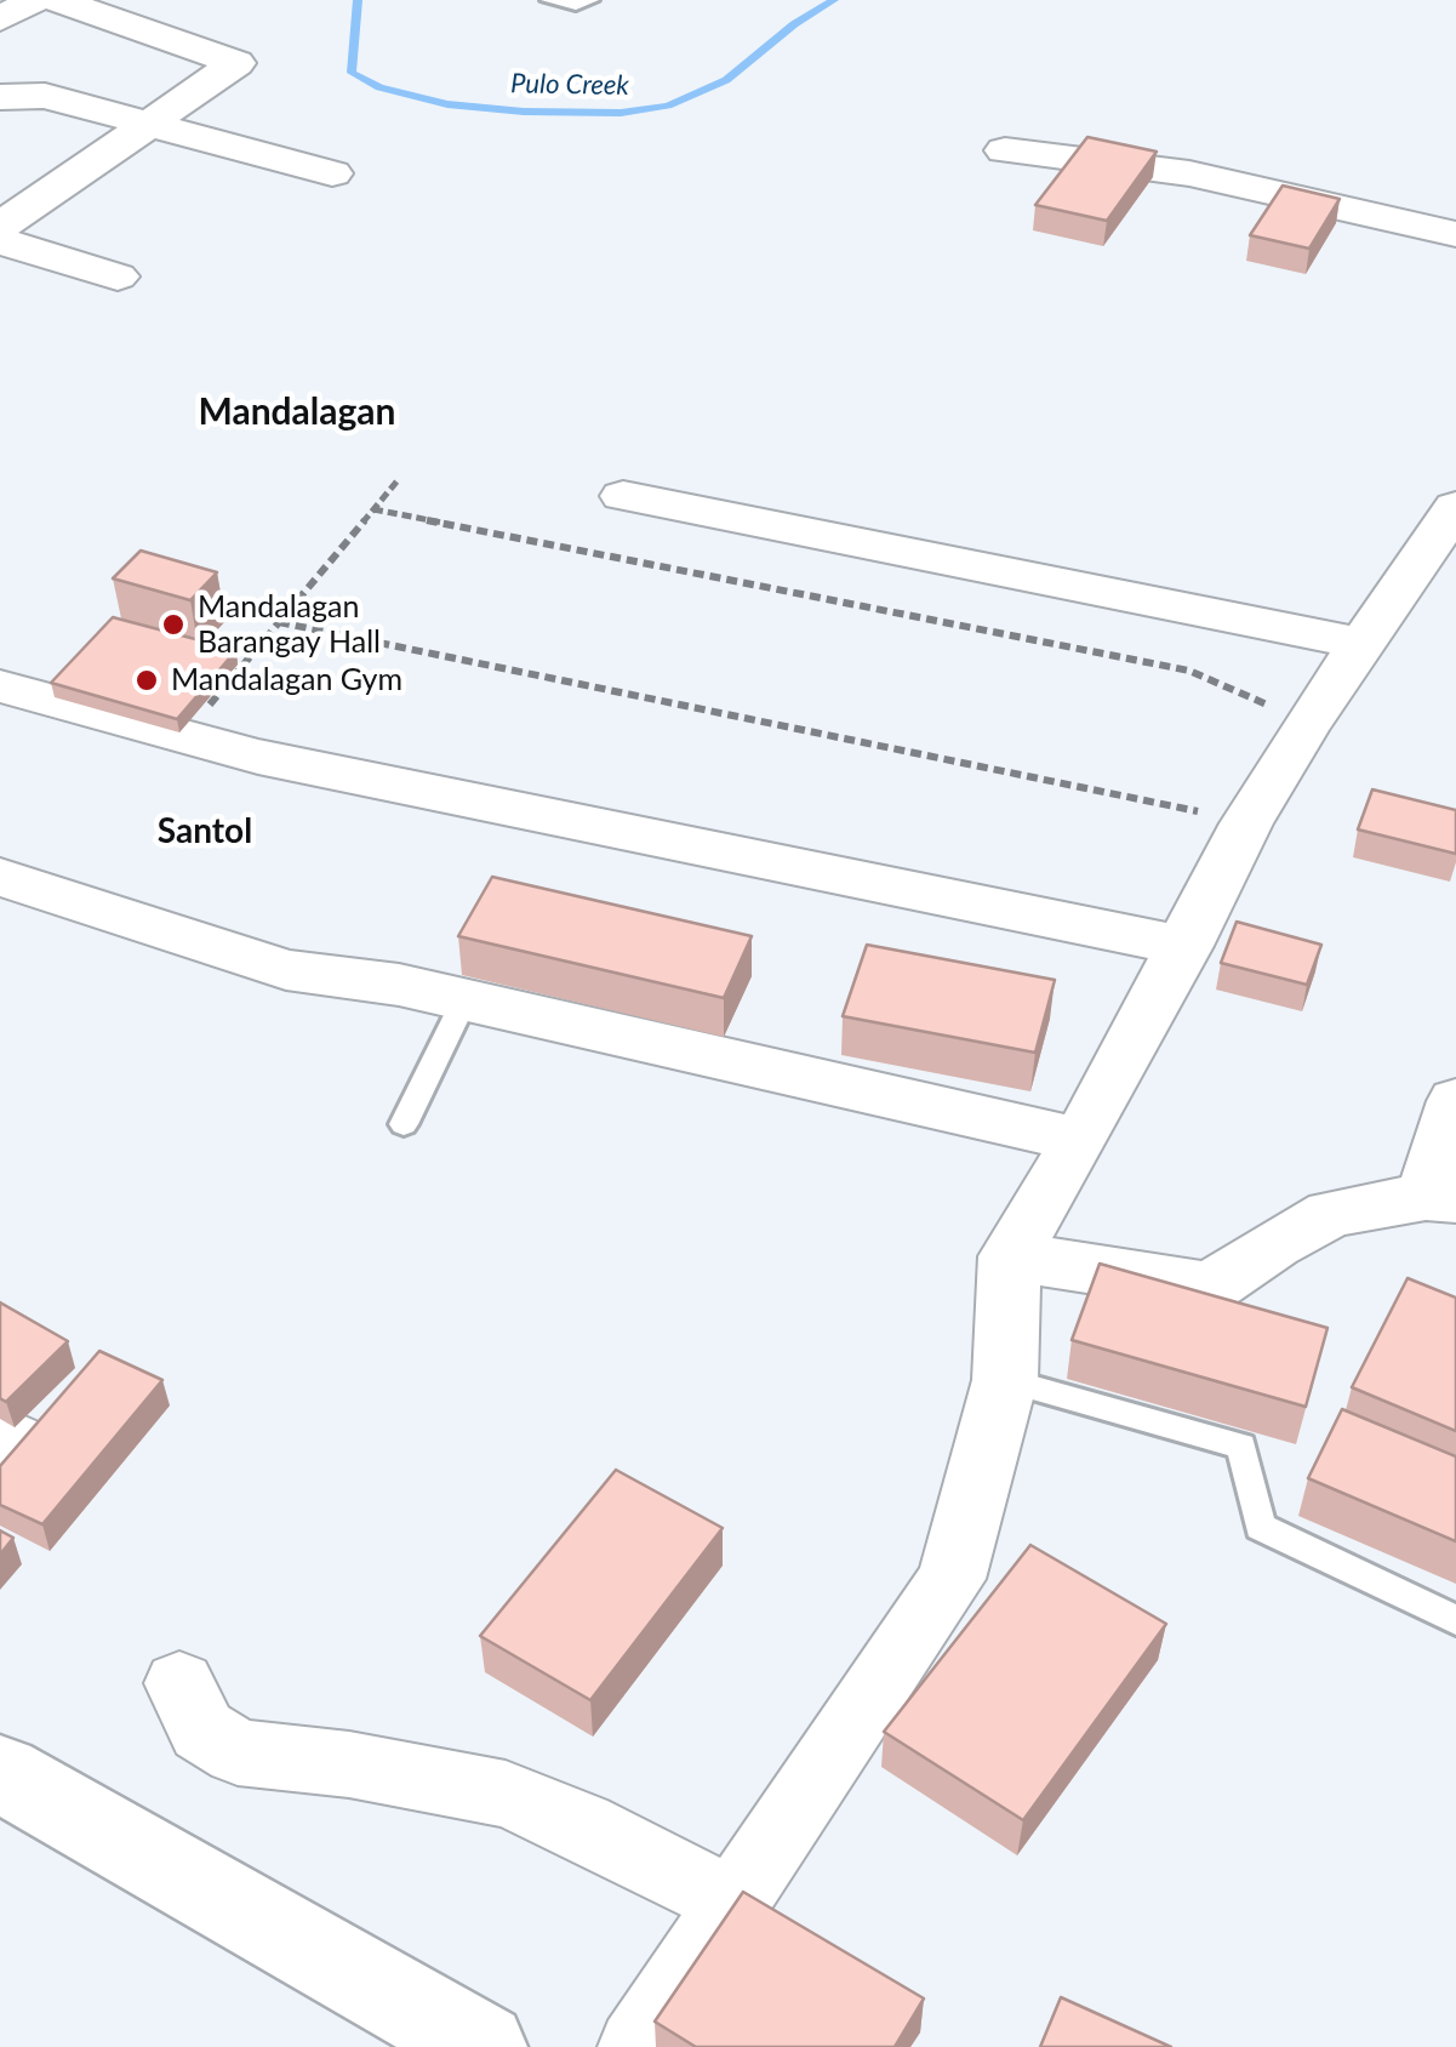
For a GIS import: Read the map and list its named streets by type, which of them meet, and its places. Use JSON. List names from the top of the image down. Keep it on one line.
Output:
{"districts":["Mandalagan","Santol"],"water":["Pulo Creek"],"places":["Mandalagan Barangay Hall","Mandalagan Gym"]}
